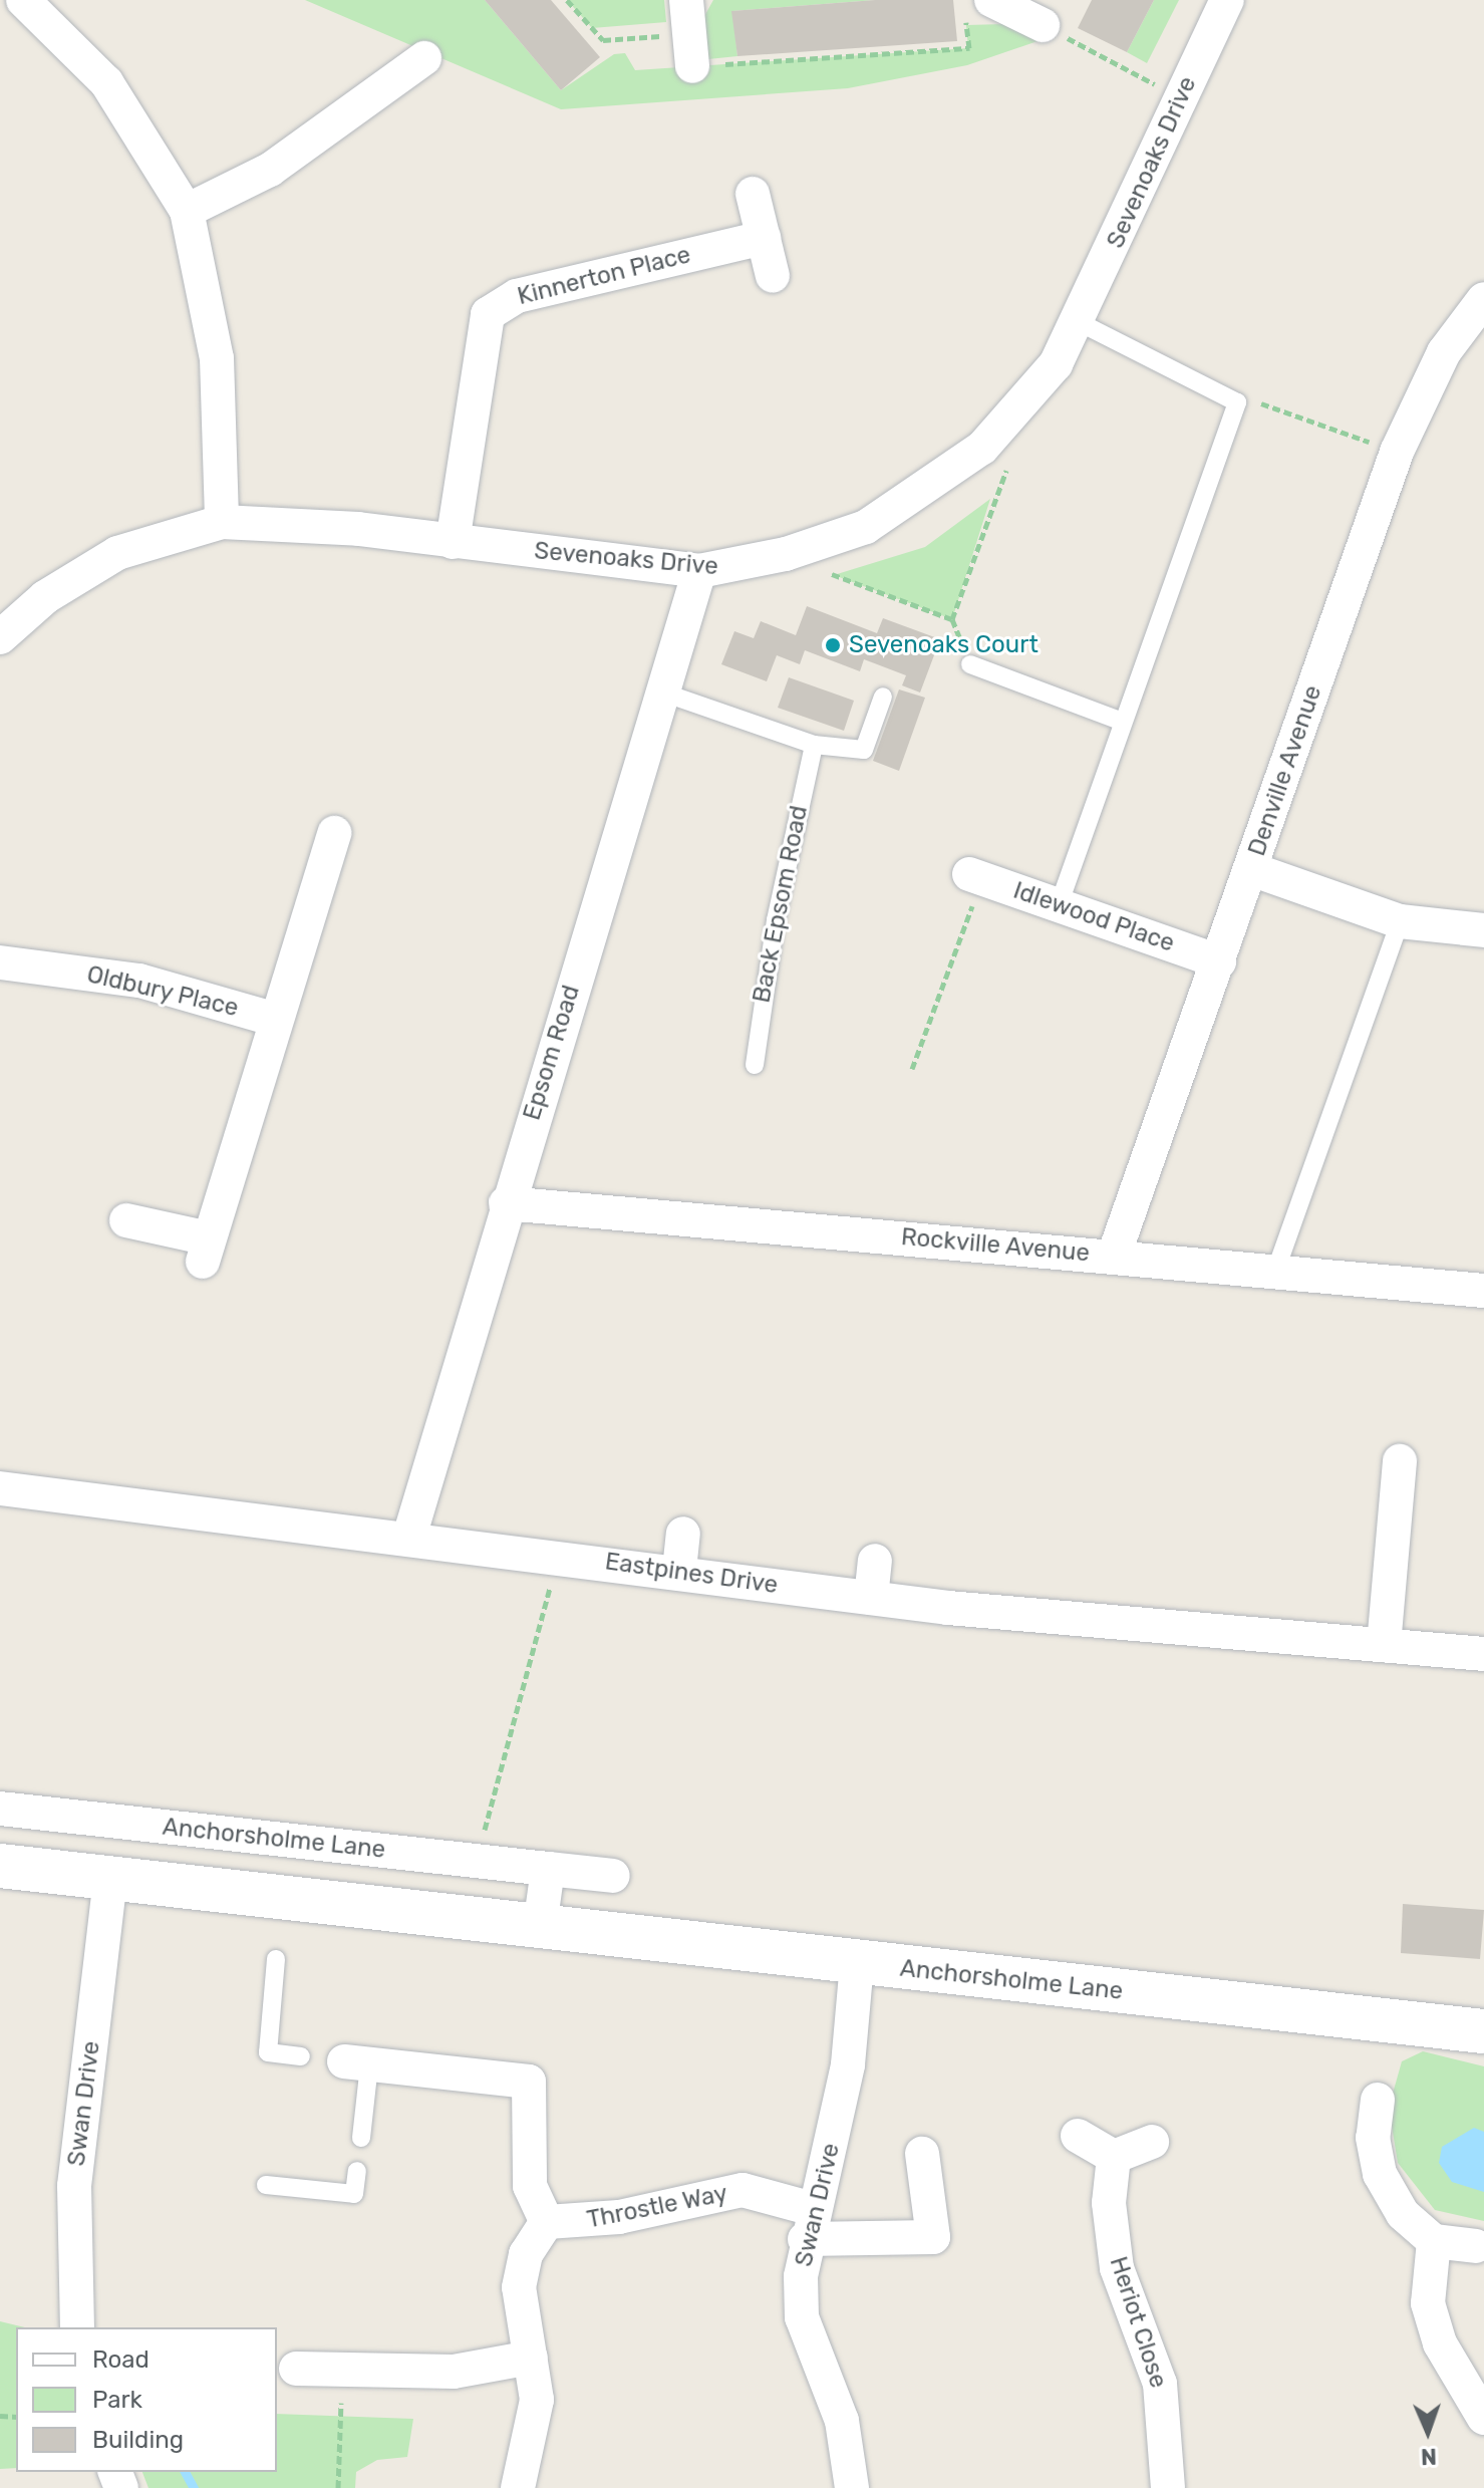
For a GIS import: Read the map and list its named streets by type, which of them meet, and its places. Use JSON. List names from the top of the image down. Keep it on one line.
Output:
{"streets":{"street":["Sevenoaks Drive","Kinnerton Place","Denville Avenue","Idlewood Place","Oldbury Place","Epsom Road","Rockville Avenue","Eastpines Drive","Anchorsholme Lane","Swan Drive","Throstle Way","Heriot Close"],"lane":["Back Epsom Road"]},"crossings":[["Sevenoaks Drive","Kinnerton Place"],["Sevenoaks Drive","Epsom Road"],["Denville Avenue","Idlewood Place"],["Denville Avenue","Rockville Avenue"],["Epsom Road","Rockville Avenue"],["Epsom Road","Eastpines Drive"],["Anchorsholme Lane","Swan Drive"],["Swan Drive","Throstle Way"]],"places":["Sevenoaks Court"],"legend":["Road","Park","Building"],"north":"bottom"}
